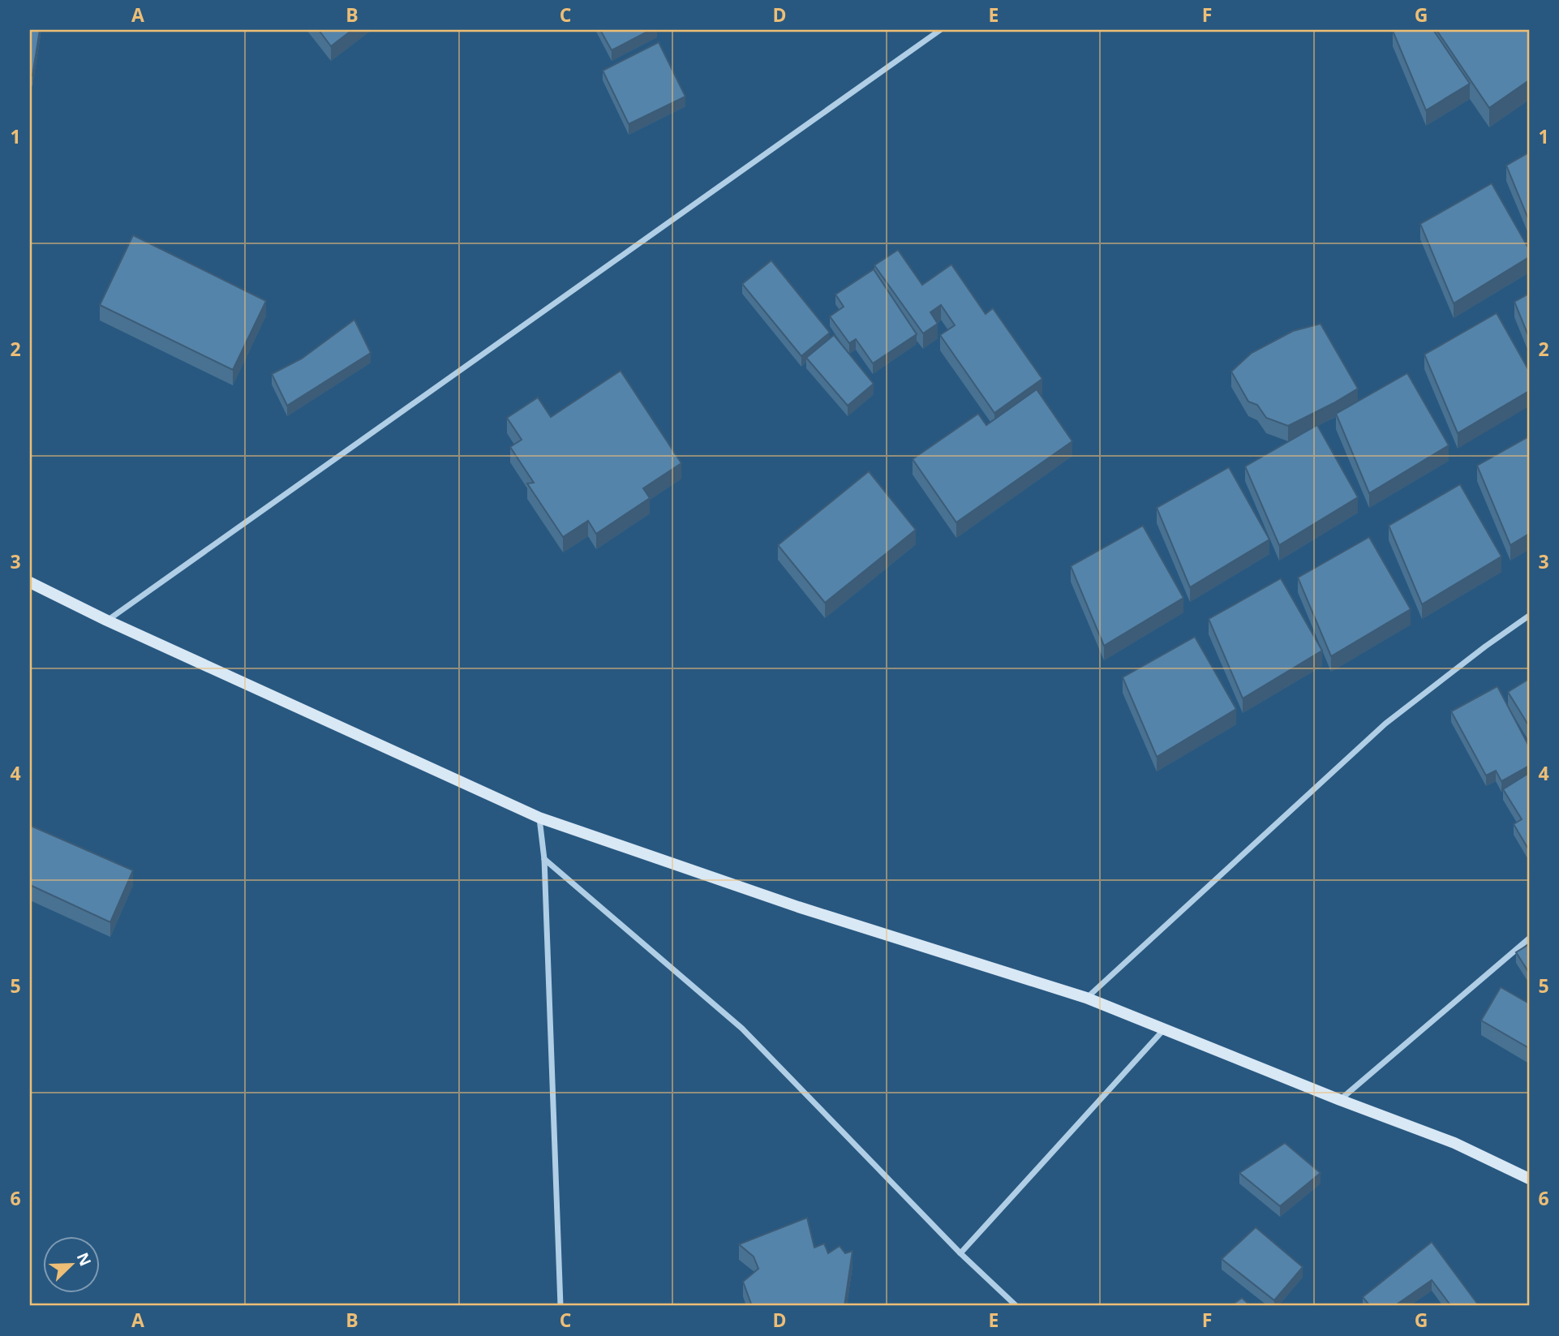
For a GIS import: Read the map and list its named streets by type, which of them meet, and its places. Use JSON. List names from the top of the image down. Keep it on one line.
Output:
{"north":"top right","grid":{"columns":["A","B","C","D","E","F","G"],"rows":["1","2","3","4","5","6"]}}
